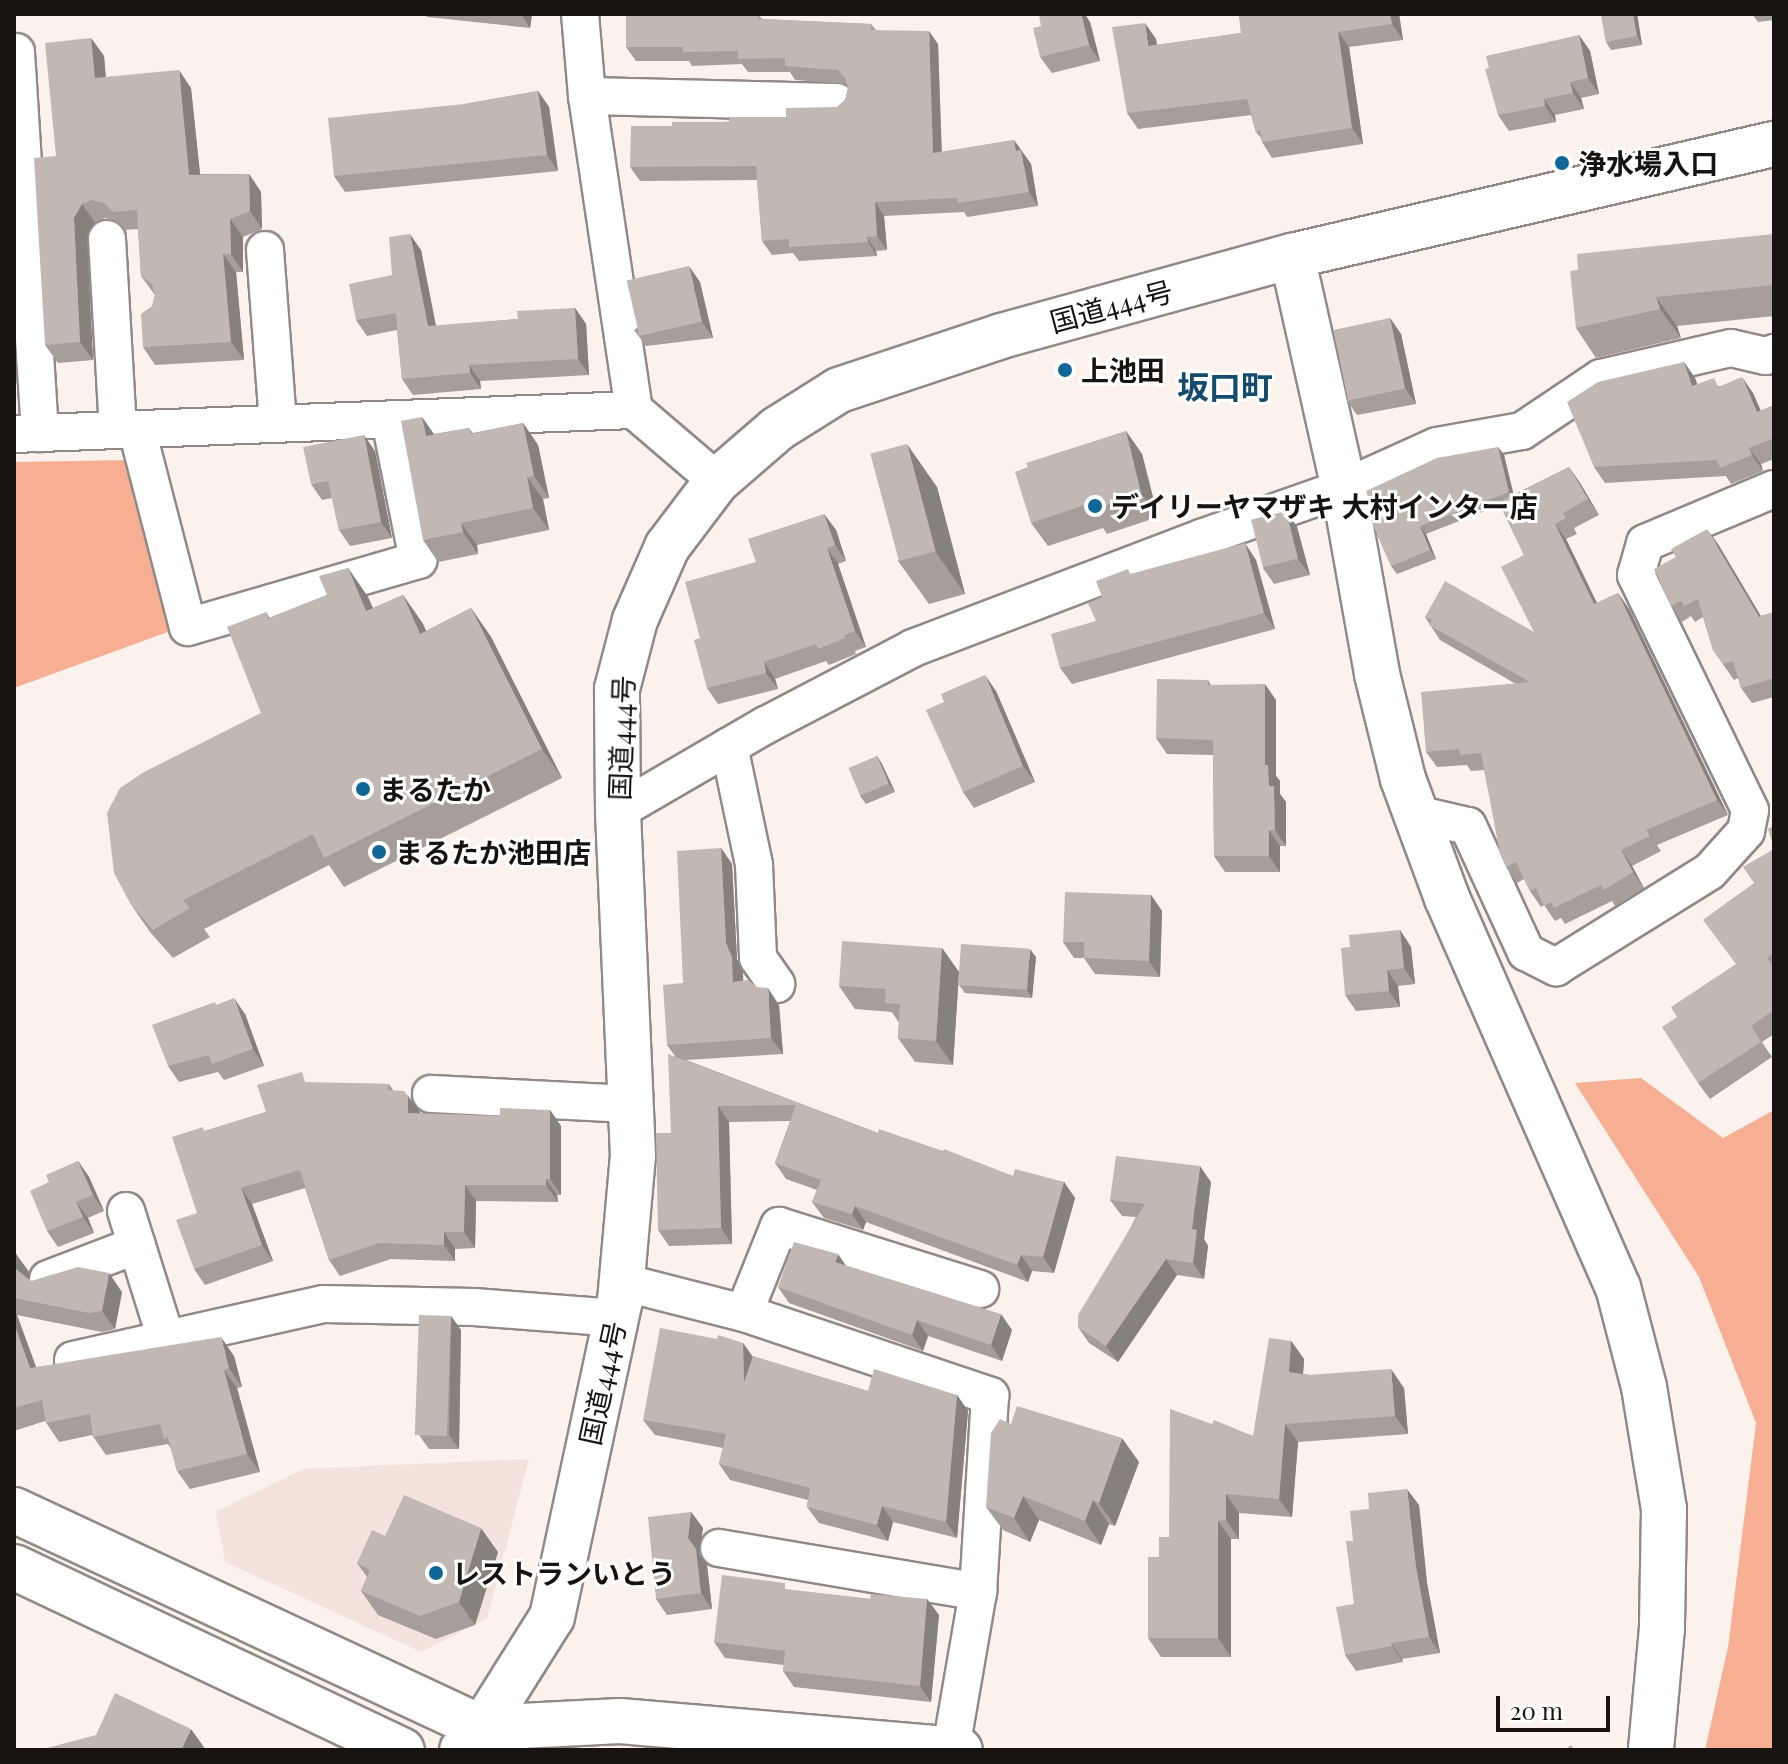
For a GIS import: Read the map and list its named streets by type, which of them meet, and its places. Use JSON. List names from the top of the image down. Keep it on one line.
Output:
{"streets":{"main road":["国道444号"]},"districts":["坂口町"],"places":["浄水場入口","上池田","デイリーヤマザキ 大村インター店","まるたか","まるたか池田店","レストランいとう"],"scale_bar":"20 m"}
